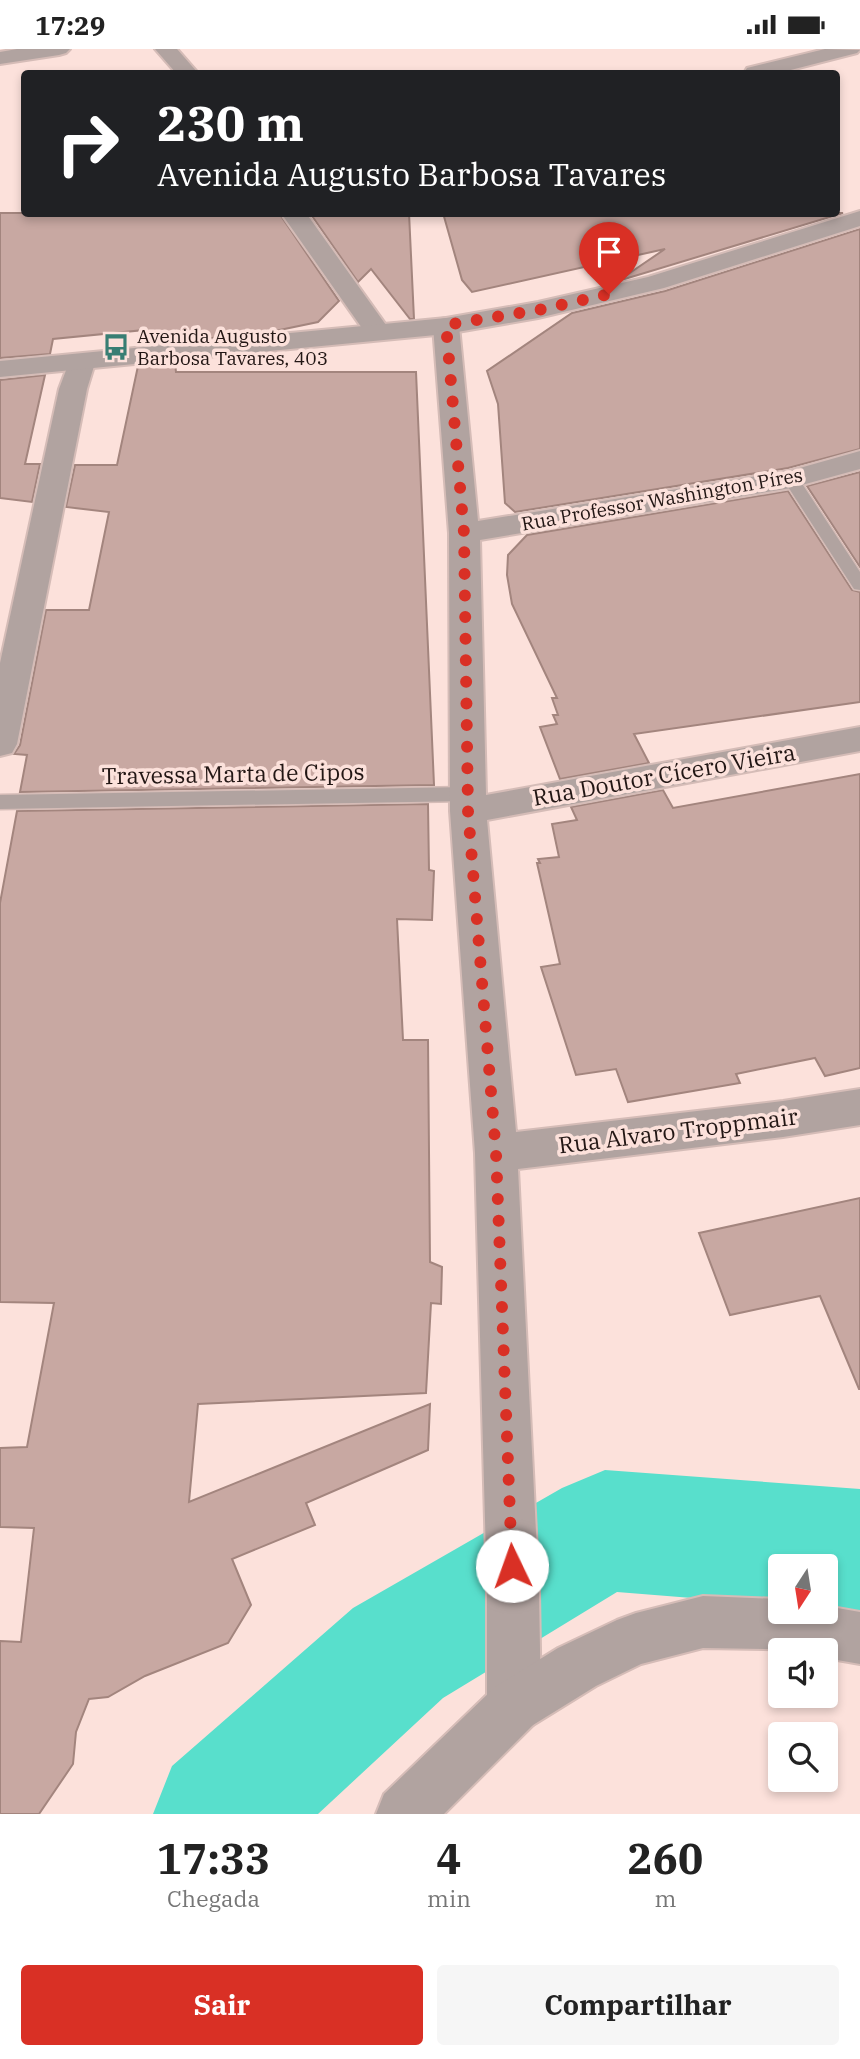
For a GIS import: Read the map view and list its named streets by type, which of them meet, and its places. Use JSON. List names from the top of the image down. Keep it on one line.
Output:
{"streets":{"street":["Rua Professor Washington Píres","Rua Doutor Cícero Vieira","Rua Alvaro Troppmair"],"lane":["Travessa Marta de Cipos"]},"crossings":[["Travessa Marta de Cipos","Rua Doutor Cícero Vieira"]],"places":{"bus stop":["Avenida Augusto Barbosa Tavares, 403"]},"north":"bottom","page":{"status":"17:29","turn":["230 m","Avenida Augusto Barbosa Tavares"],"eta":["17:33","Chegada","4","min","260","m"],"buttons":["Sair","Compartilhar"]}}
